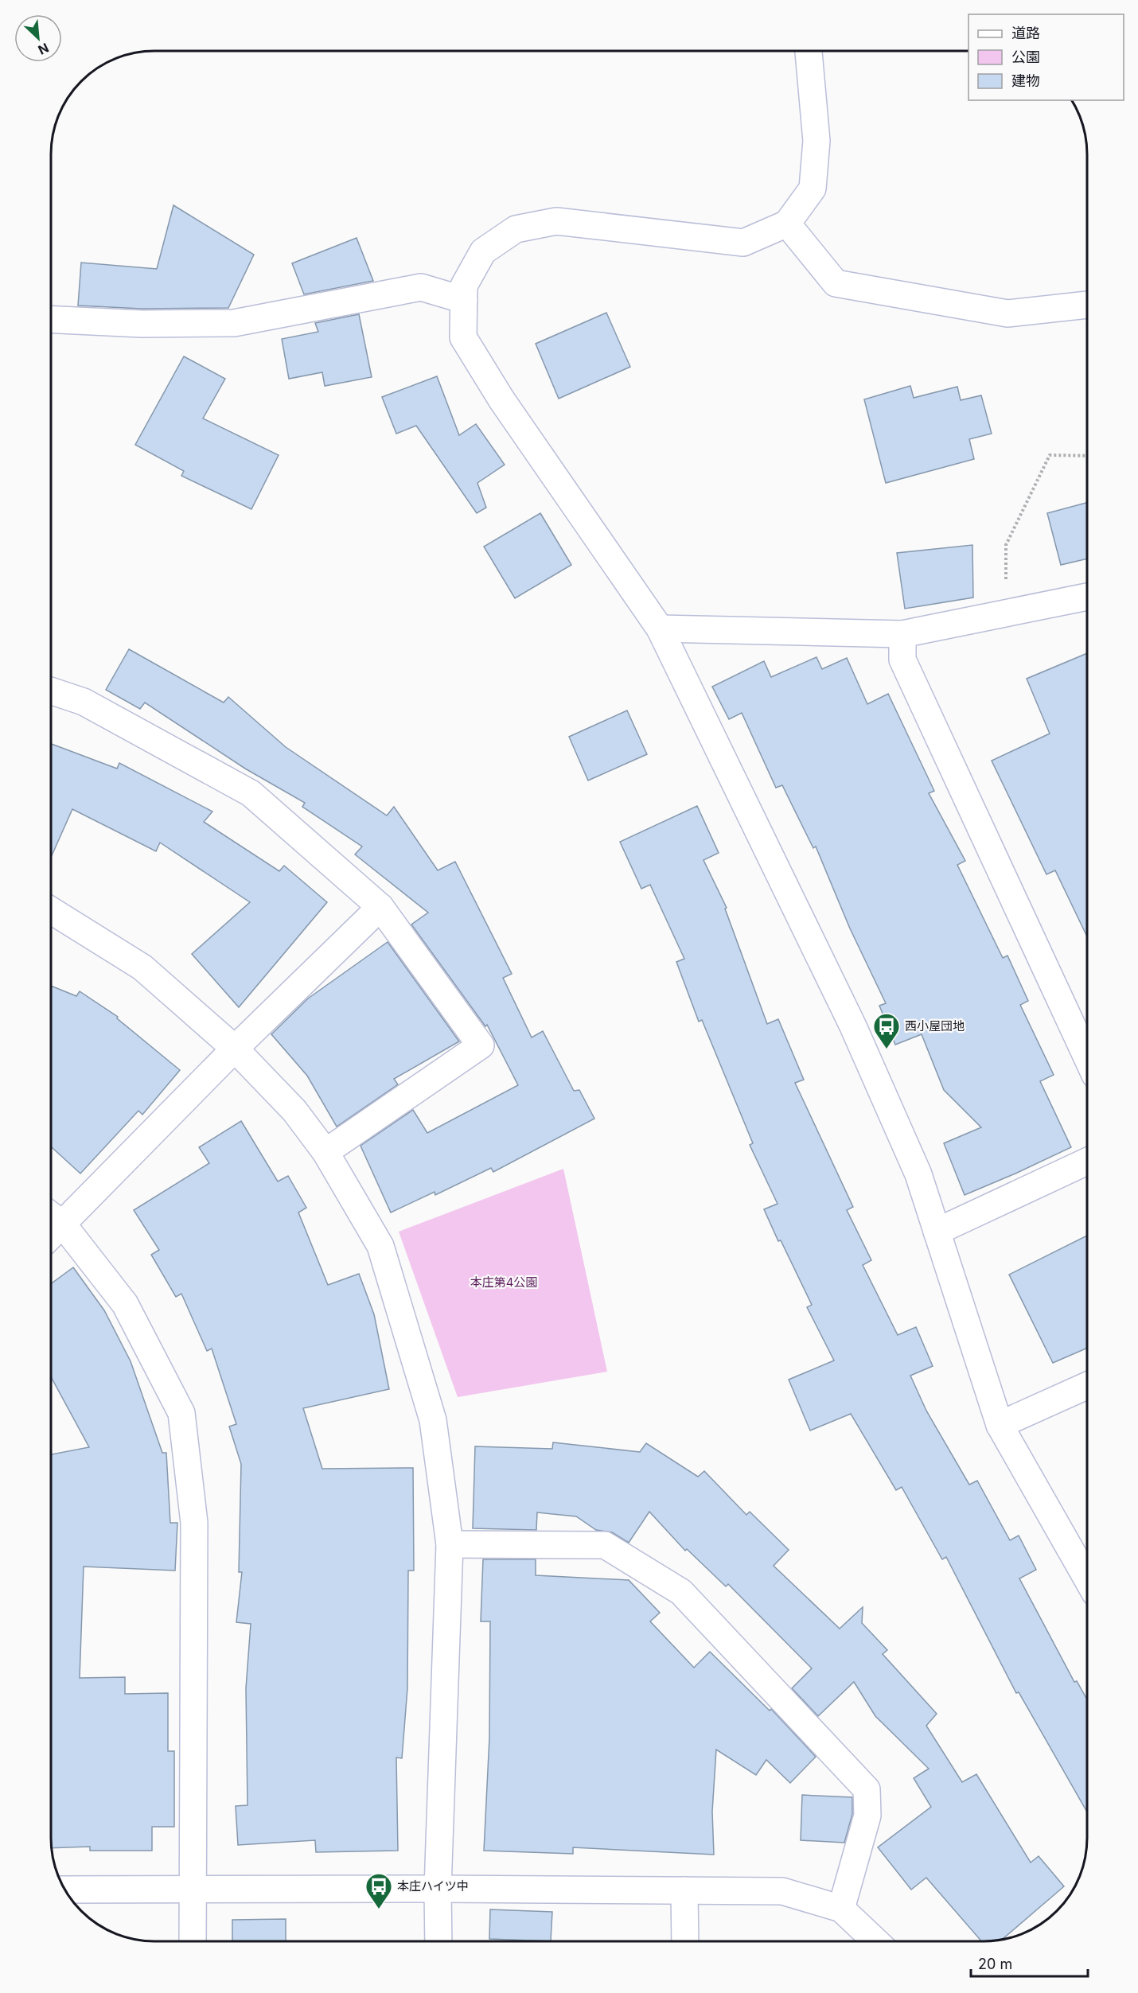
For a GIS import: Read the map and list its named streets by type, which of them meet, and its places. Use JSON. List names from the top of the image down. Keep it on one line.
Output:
{"parks":["本庄第4公園"],"places":{"bus stop":["西小屋団地","本庄ハイツ中"]},"legend":["道路","公園","建物"],"scale_bar":"20 m","north":"bottom right"}
